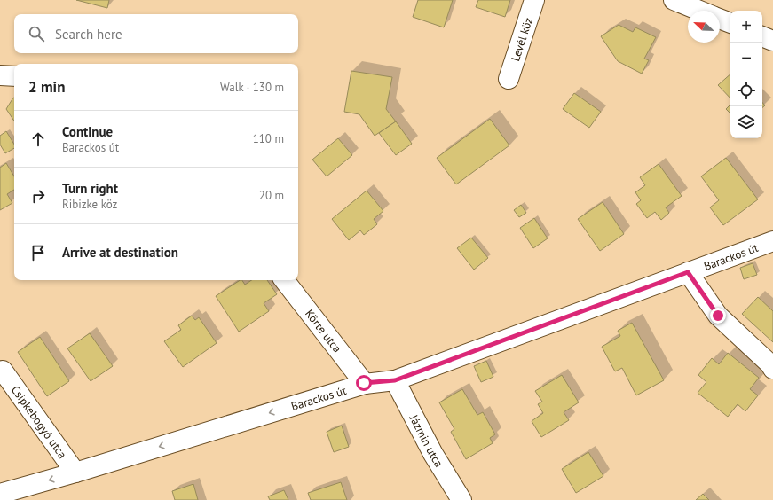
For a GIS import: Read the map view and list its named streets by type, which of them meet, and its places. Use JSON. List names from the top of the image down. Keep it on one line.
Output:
{"streets":{"street":["Levél köz","Barackos út","Körte utca","Csipkebogyó utca","Jázmin utca"]},"crossings":[["Barackos út","Körte utca"],["Barackos út","Csipkebogyó utca"],["Barackos út","Jázmin utca"]],"one_way":["Barackos út"],"north":"top left","page":{"map_buttons":["+","−"],"search":"Search here","heading":["2 min","Walk · 130 m"],"list":[["Continue","Barackos út","110 m"],["Turn right","Ribizke köz","20 m"],"Arrive at destination"]}}
